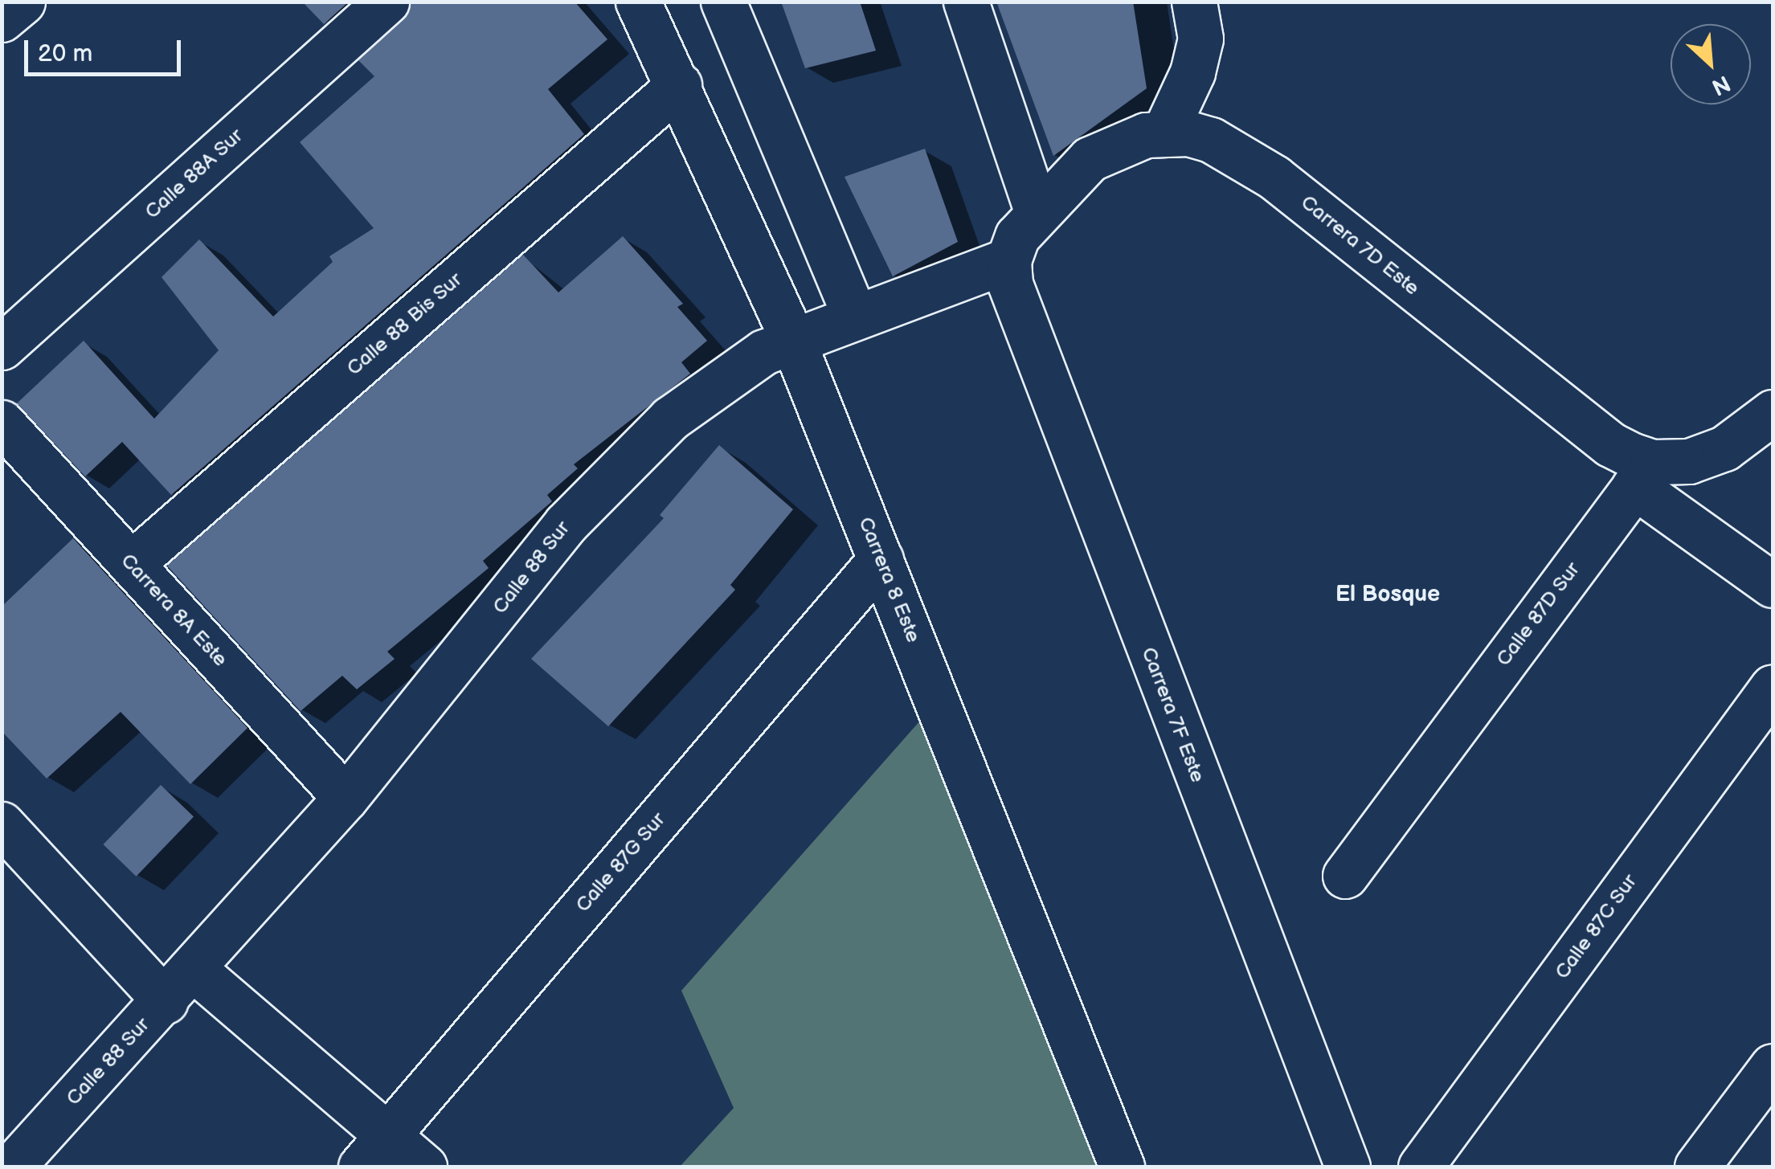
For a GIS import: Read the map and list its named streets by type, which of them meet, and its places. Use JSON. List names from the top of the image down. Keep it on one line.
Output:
{"streets":{"street":["Calle 88A Sur","Carrera 7D Este","Calle 88 Bis Sur","Calle 88 Sur","Carrera 8 Este","Carrera 8A Este","Calle 87D Sur","Carrera 7F Este","Calle 87G Sur","Calle 87C Sur"]},"crossings":[["Carrera 7D Este","Calle 87D Sur"],["Calle 88 Bis Sur","Carrera 8 Este"],["Calle 88 Bis Sur","Carrera 8A Este"],["Calle 88 Sur","Carrera 8 Este"],["Calle 88 Sur","Carrera 8A Este"],["Calle 88 Sur","Carrera 7F Este"],["Carrera 8 Este","Calle 87G Sur"]],"districts":["El Bosque"],"scale_bar":"20 m","north":"bottom right"}
